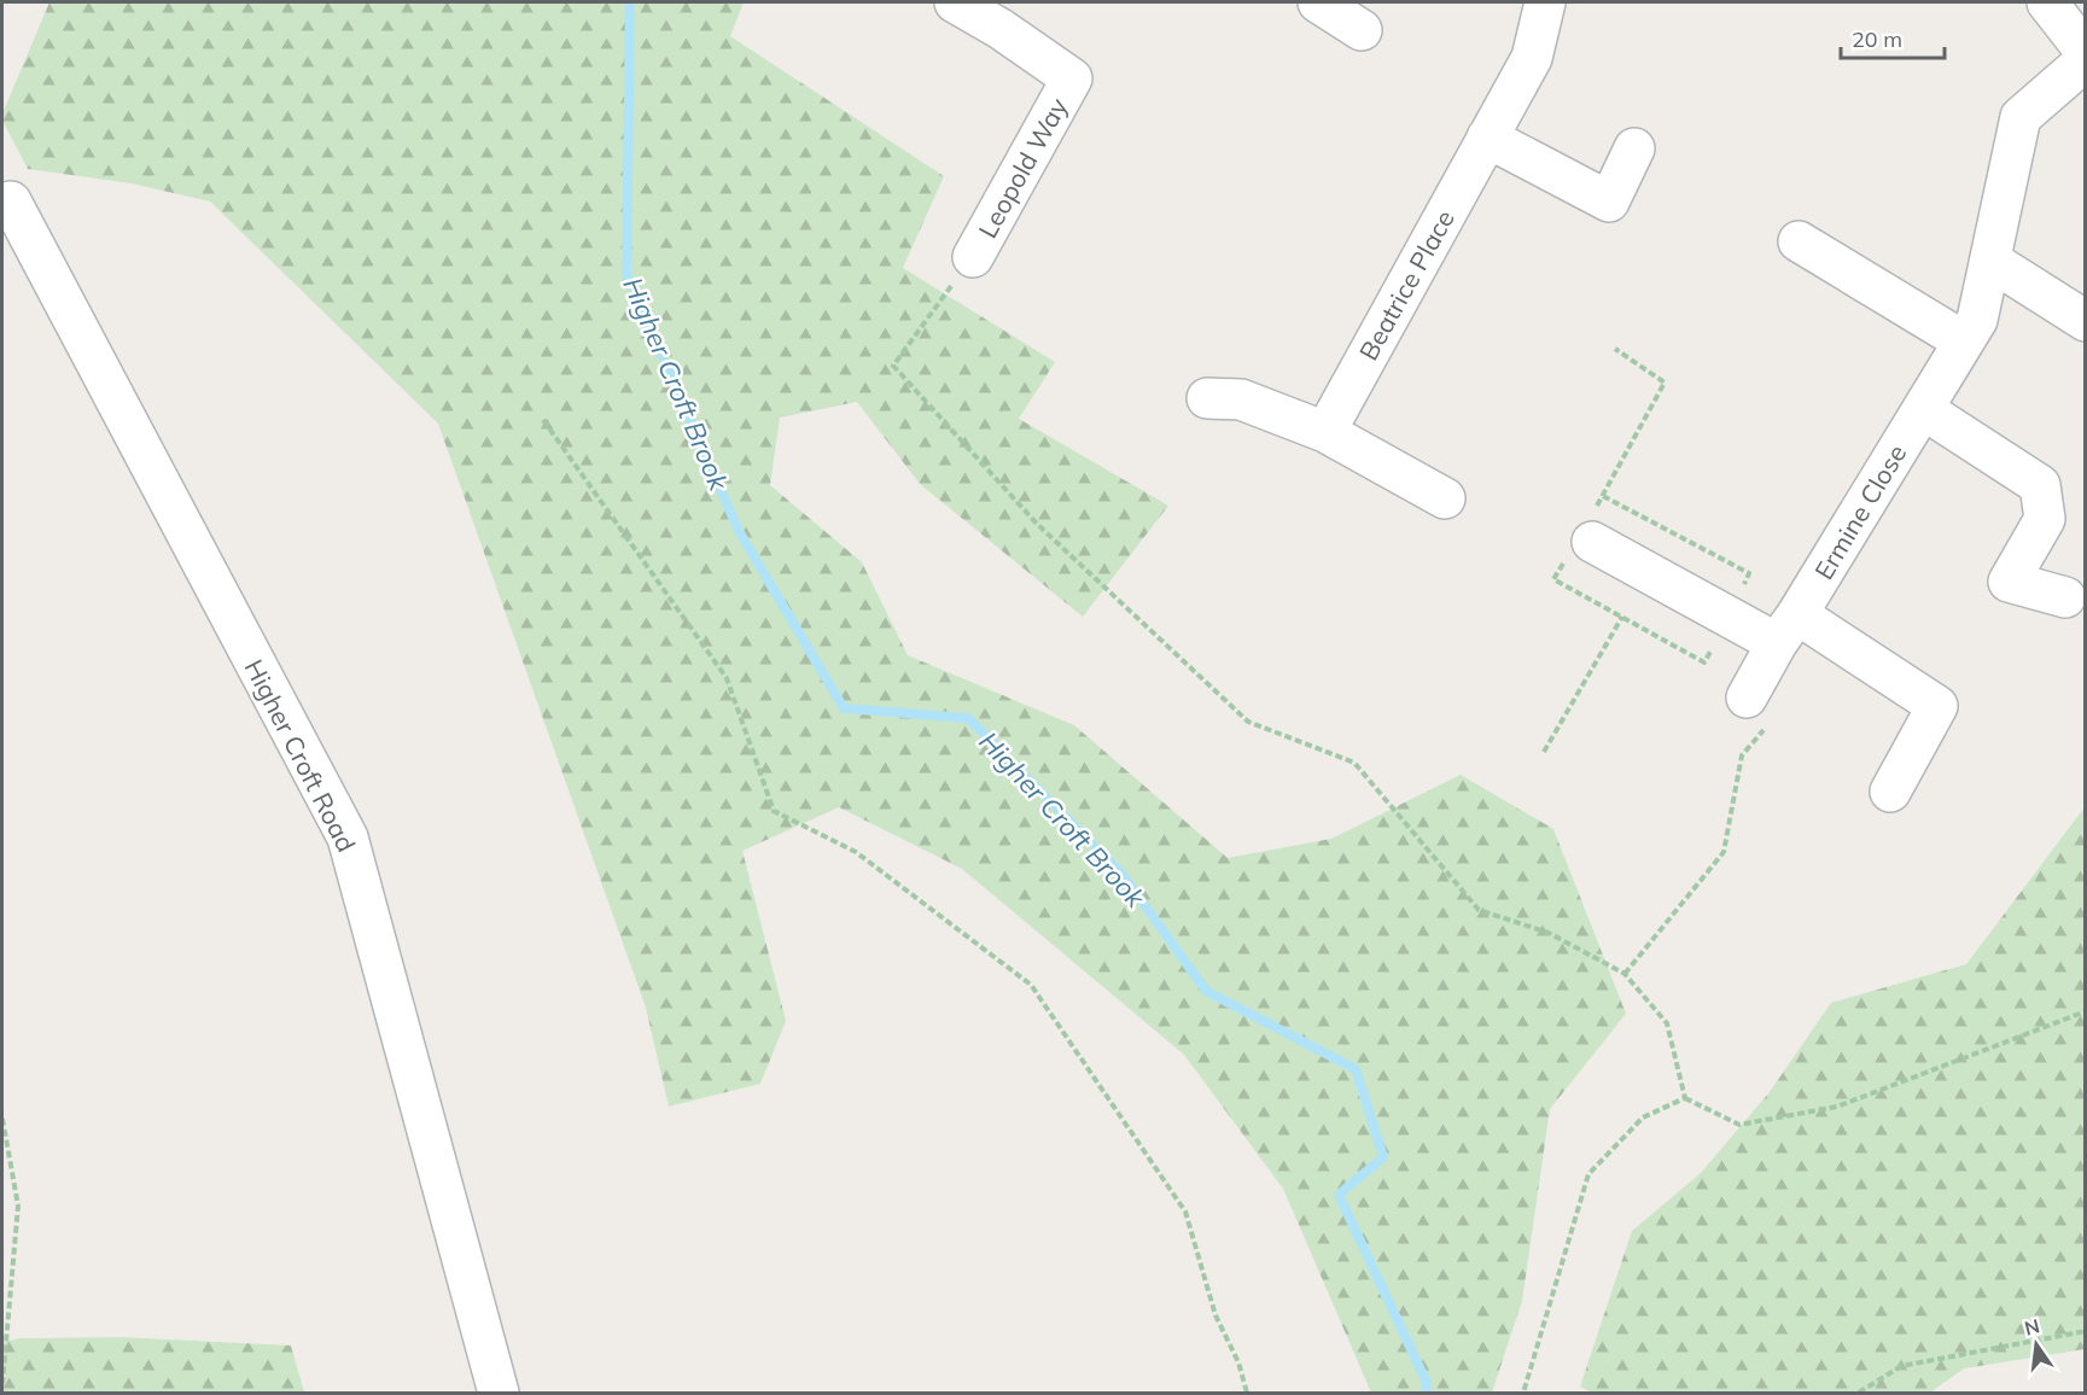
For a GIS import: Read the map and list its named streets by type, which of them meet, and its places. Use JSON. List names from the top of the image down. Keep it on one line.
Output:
{"streets":{"street":["Leopold Way","Beatrice Place","Ermine Close","Higher Croft Road"]},"water":["Higher Croft Brook"],"scale_bar":"20 m","north":"top"}
